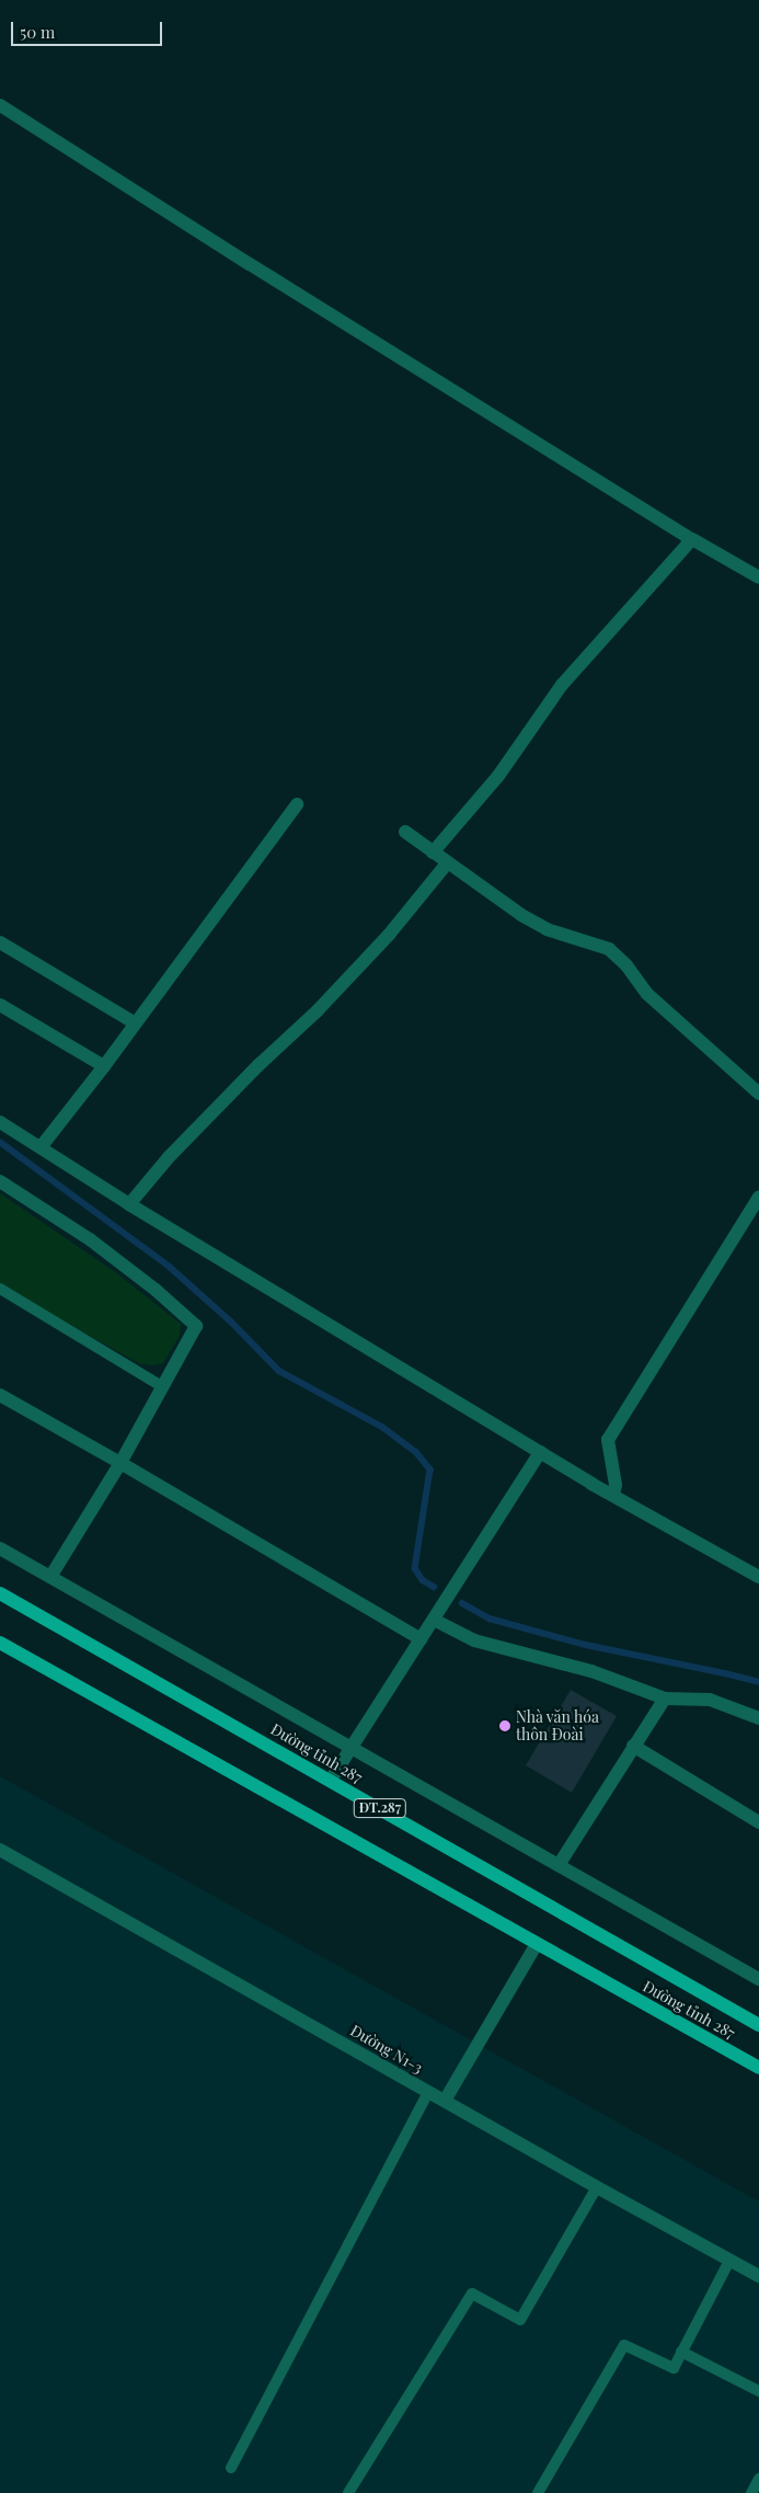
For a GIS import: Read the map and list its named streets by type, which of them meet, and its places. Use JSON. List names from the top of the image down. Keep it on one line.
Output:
{"streets":{"main road":["Đường tỉnh 287","ĐT.287"],"street":["Đường N1-3"]},"places":["Nhà văn hóa thôn Đoài"],"scale_bar":"50 m"}
